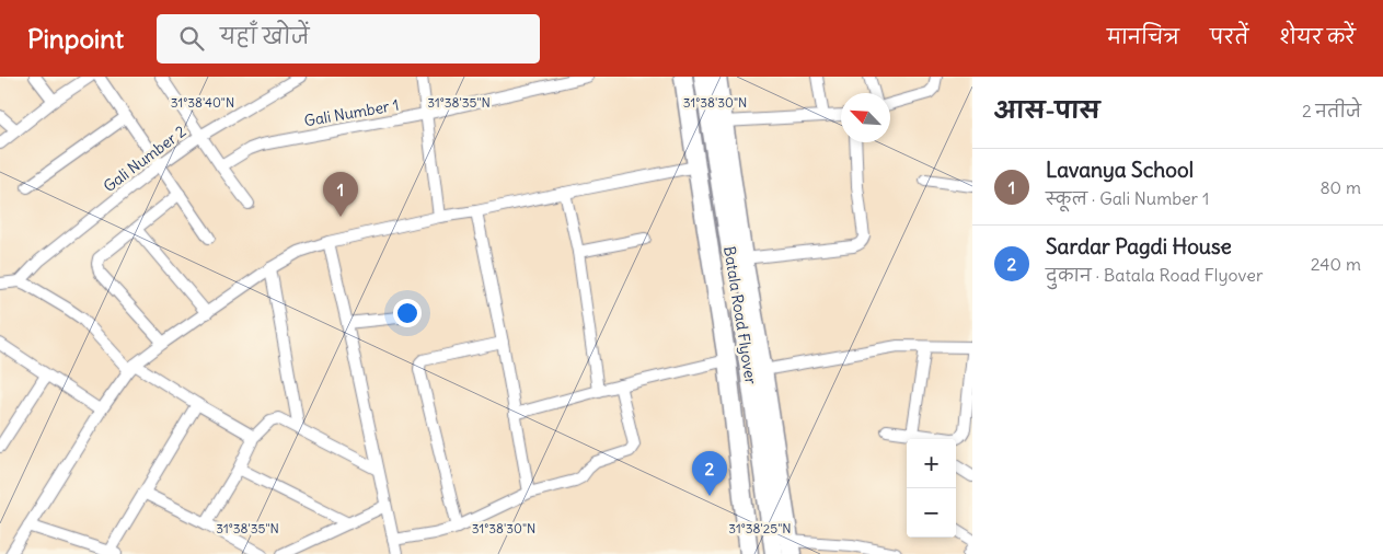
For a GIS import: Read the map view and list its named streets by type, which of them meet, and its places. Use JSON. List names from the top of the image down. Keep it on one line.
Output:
{"streets":{"main road":["Batala Road Flyover"],"street":["Gali Number 1","Gali Number 2"]},"north":"top left","page":{"header":"Pinpoint","search":"यहाँ खोजें","nav":["मानचित्र","परतें","शेयर करें"],"heading":["आस-पास","2 नतीजे"],"list":[{"mark":"1","name":"Lavanya School","note":"स्कूल · Gali Number 1","value":"80 m"},{"mark":"2","name":"Sardar Pagdi House","note":"दुकान · Batala Road Flyover","value":"240 m"}],"pins":["1","2"],"map_buttons":["+","−"]},"coordinates":["31°38'40\"N","31°38'35\"N","31°38'30\"N","31°38'25\"N"]}
